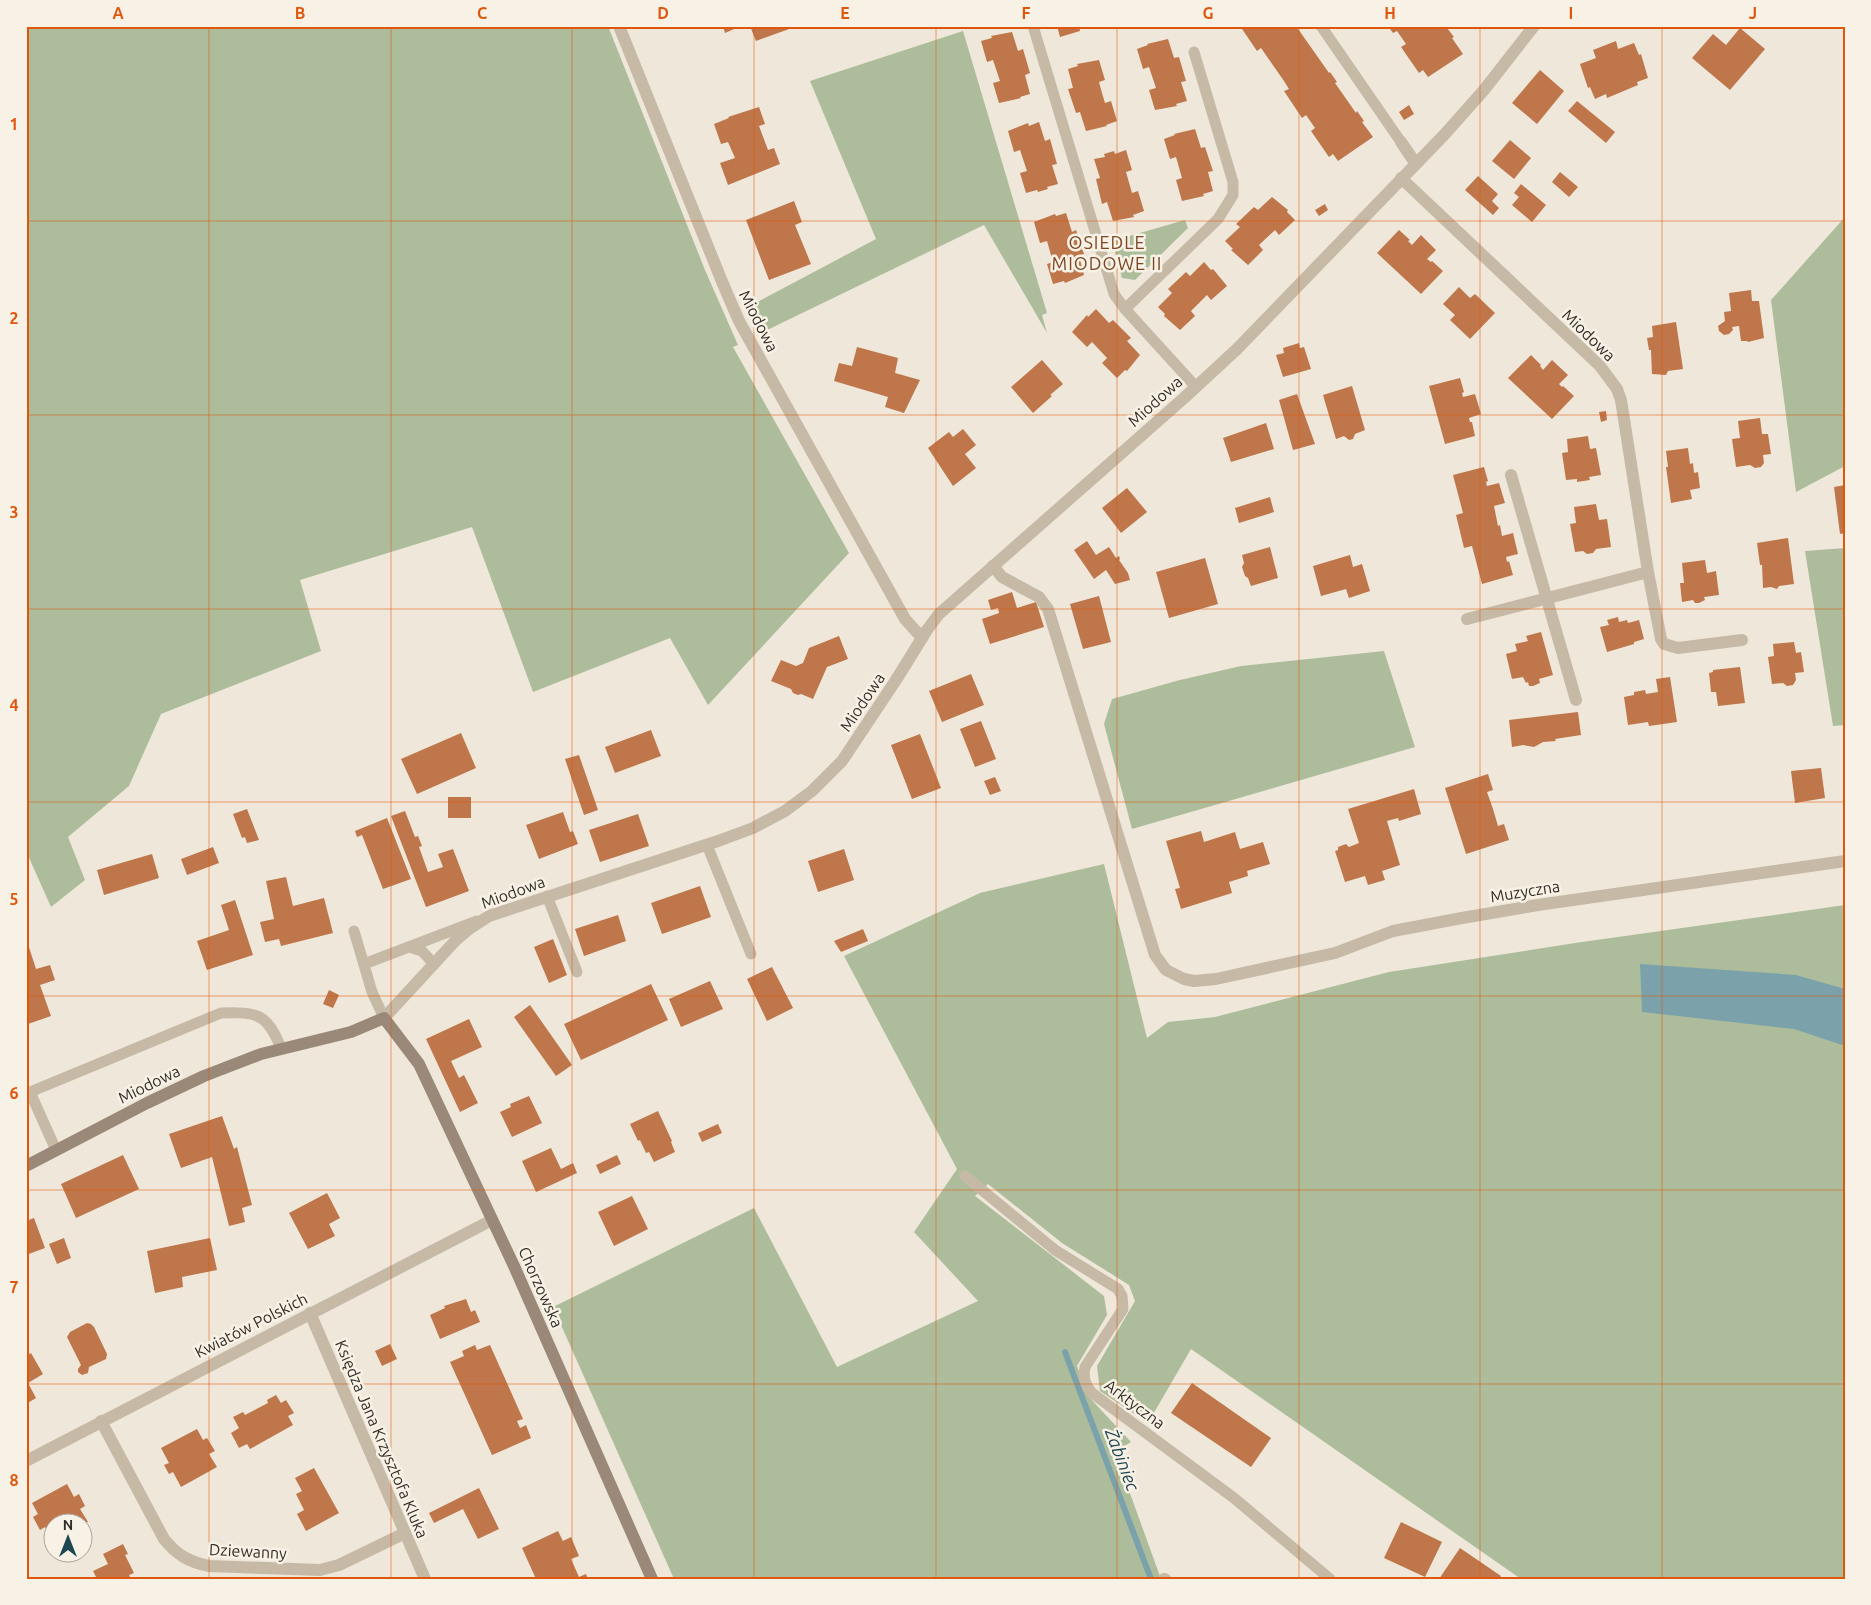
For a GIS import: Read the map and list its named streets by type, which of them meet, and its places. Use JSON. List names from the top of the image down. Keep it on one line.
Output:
{"streets":{"street":["Miodowa","Muzyczna","Chorzowska","Kwiatów Polskich","Księdza Jana Krzysztofa Kluka","Dziewanny"],"lane":["Arktyczna"]},"crossings":[["Miodowa","Muzyczna"],["Miodowa","Chorzowska"],["Chorzowska","Kwiatów Polskich"],["Kwiatów Polskich","Księdza Jana Krzysztofa Kluka"],["Kwiatów Polskich","Dziewanny"],["Księdza Jana Krzysztofa Kluka","Dziewanny"]],"districts":["OSIEDLE MIODOWE II"],"water":["Żabiniec"],"north":"top","grid":{"columns":["A","B","C","D","E","F","G","H","I","J"],"rows":["1","2","3","4","5","6","7","8"]}}
